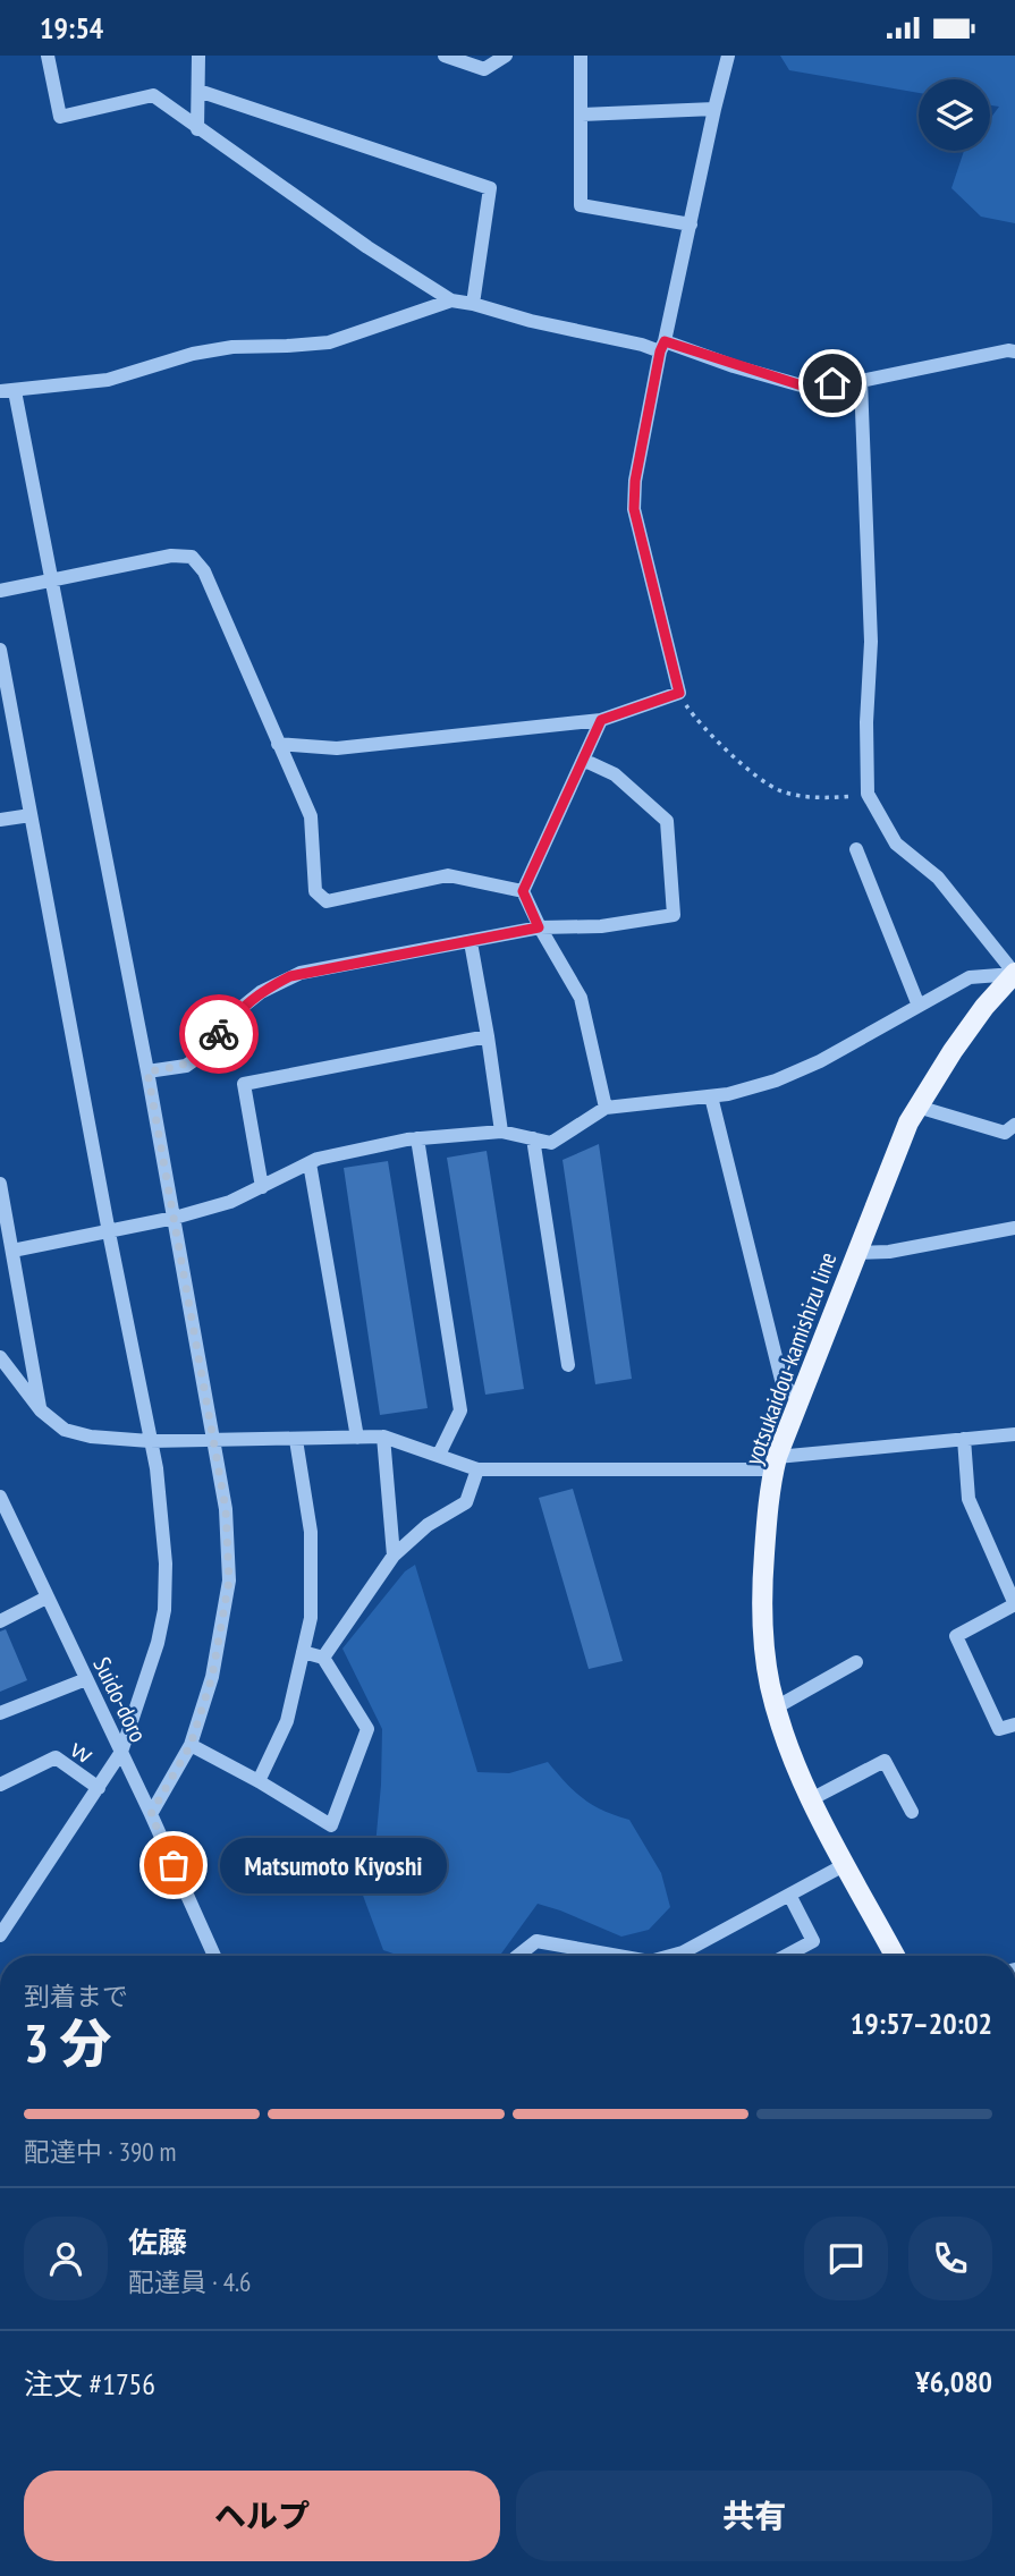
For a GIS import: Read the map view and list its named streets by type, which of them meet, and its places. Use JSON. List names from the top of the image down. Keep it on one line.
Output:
{"streets":{"main road":["yotsukaidou-kamishizu line"],"street":["Suido-doro","ｗ"]},"places":["Matsumoto Kiyoshi"],"page":{"status":"19:54","bubble":"Matsumoto Kiyoshi","heading":["3 分","到着まで","19:57–20:02"],"panel":["佐藤","配達員 · 4.6","注文 #1756","¥6,080"],"bar":"配達中 · 390 m","buttons":["ヘルプ","共有"]}}
